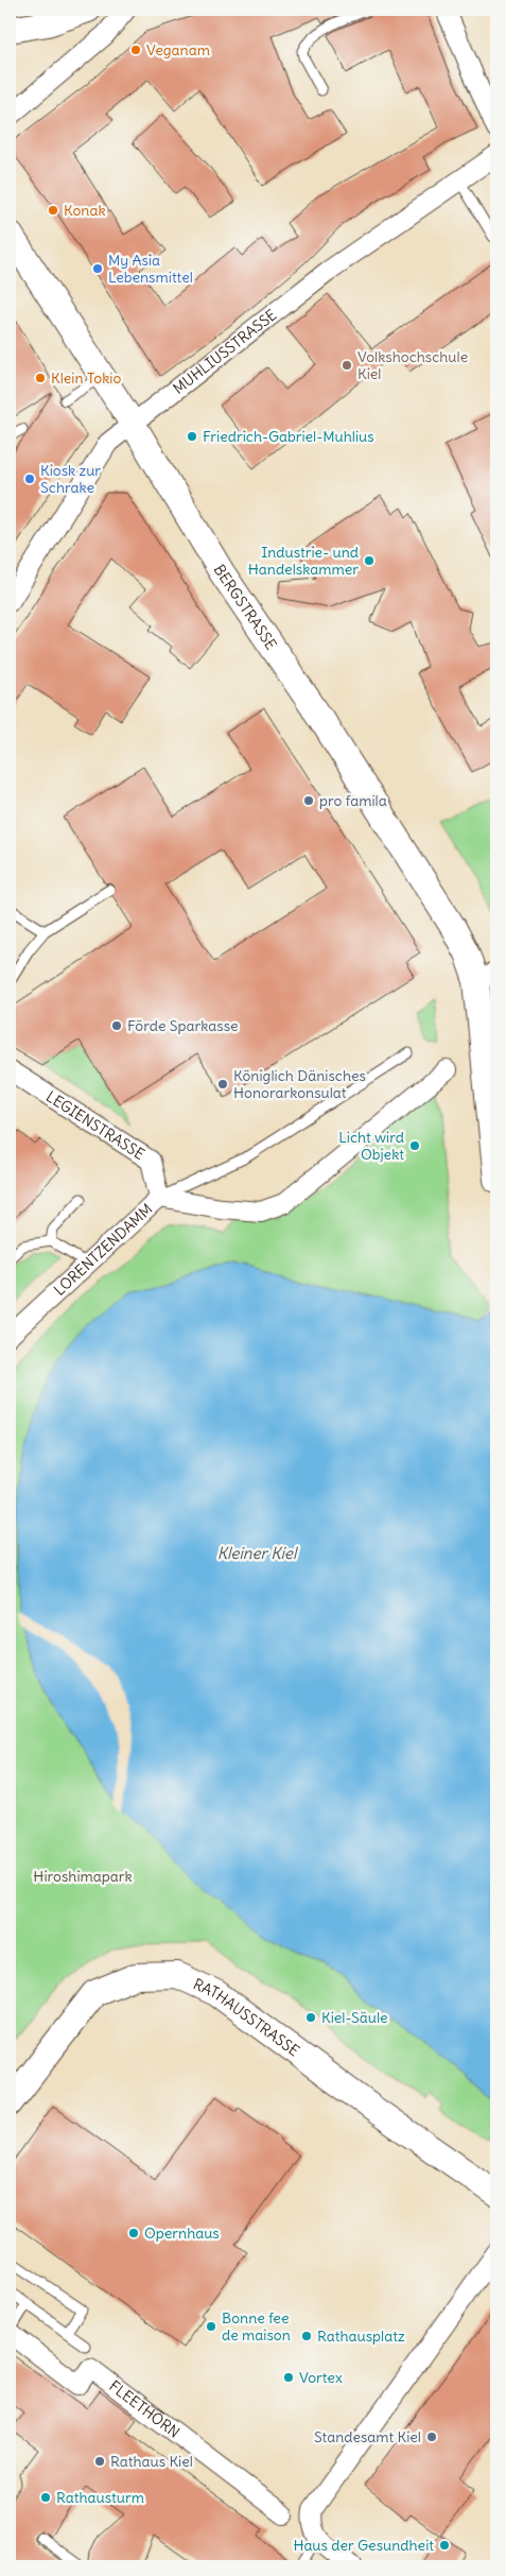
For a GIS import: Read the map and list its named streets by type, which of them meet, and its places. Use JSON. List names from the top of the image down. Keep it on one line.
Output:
{"streets":{"street":["MUHLIUSSTRASSE","BERGSTRASSE","LEGIENSTRASSE","LORENTZENDAMM","RATHAUSSTRASSE","FLEETHÖRN"]},"crossings":[["MUHLIUSSTRASSE","BERGSTRASSE"],["LEGIENSTRASSE","LORENTZENDAMM"]],"water":["Kleiner Kiel"],"parks":["Hiroshimapark"],"places":["Veganam","Konak","My Asia Lebensmittel","Volkshochschule Kiel","Klein Tokio","Friedrich-Gabriel-Muhlius","Kiosk zur Schrake","Industrie- und Handelskammer","pro famila","Förde Sparkasse","Königlich Dänisches Honorarkonsulat","Licht wird Objekt","Kiel-Säule","Opernhaus","Bonne fee de maison","Rathausplatz","Vortex","Standesamt Kiel","Rathaus Kiel","Rathausturm","Haus der Gesundheit"]}
